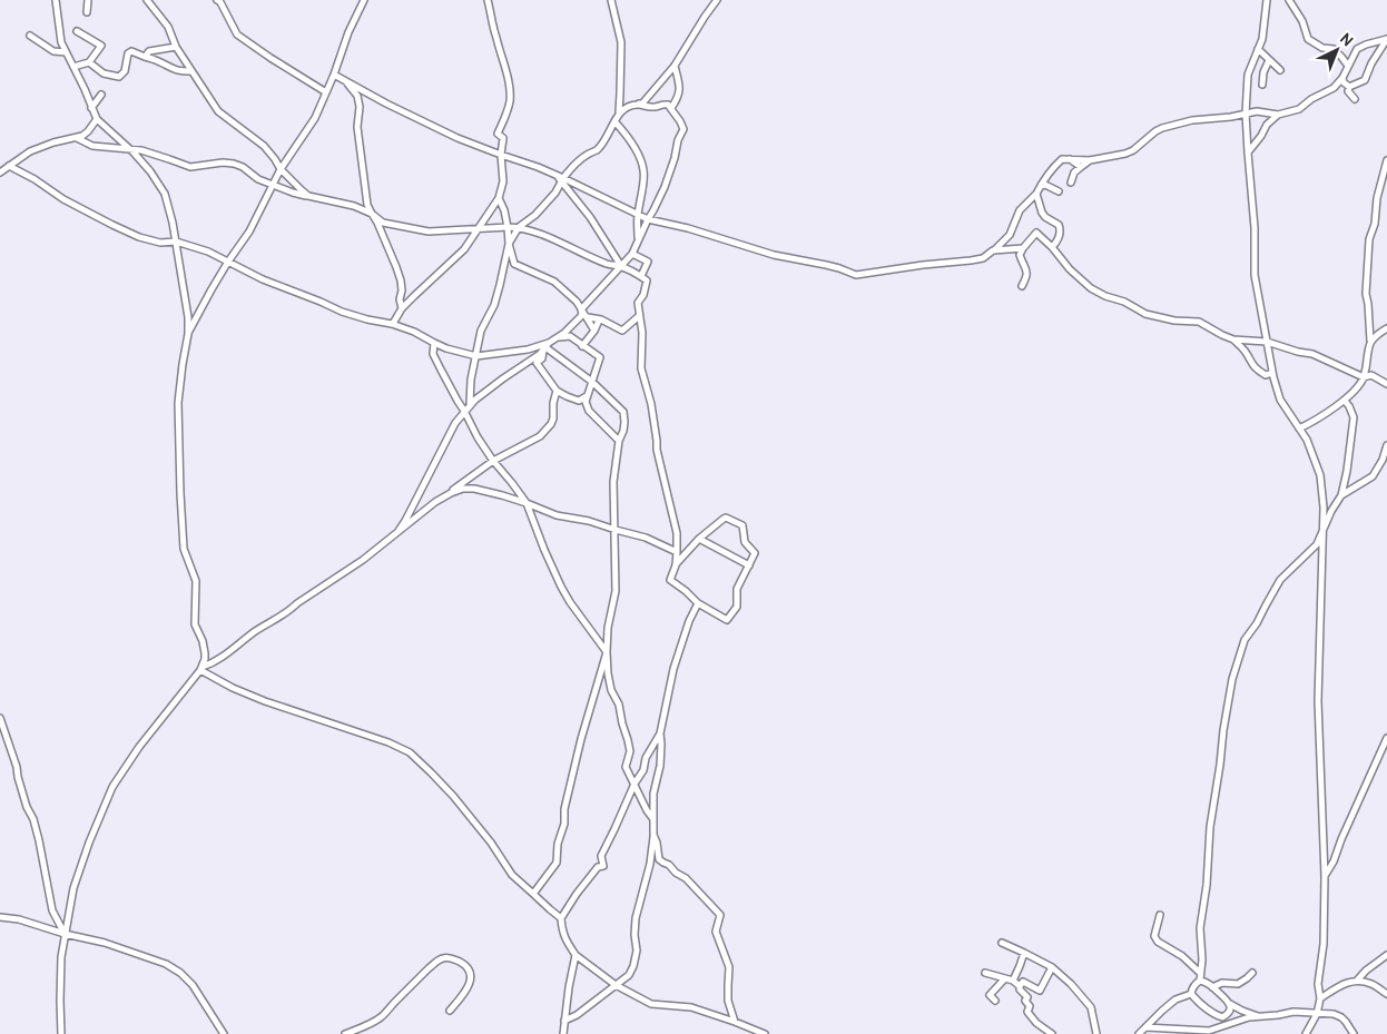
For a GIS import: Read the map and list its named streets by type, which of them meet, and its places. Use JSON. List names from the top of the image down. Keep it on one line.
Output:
{"north":"top right"}
